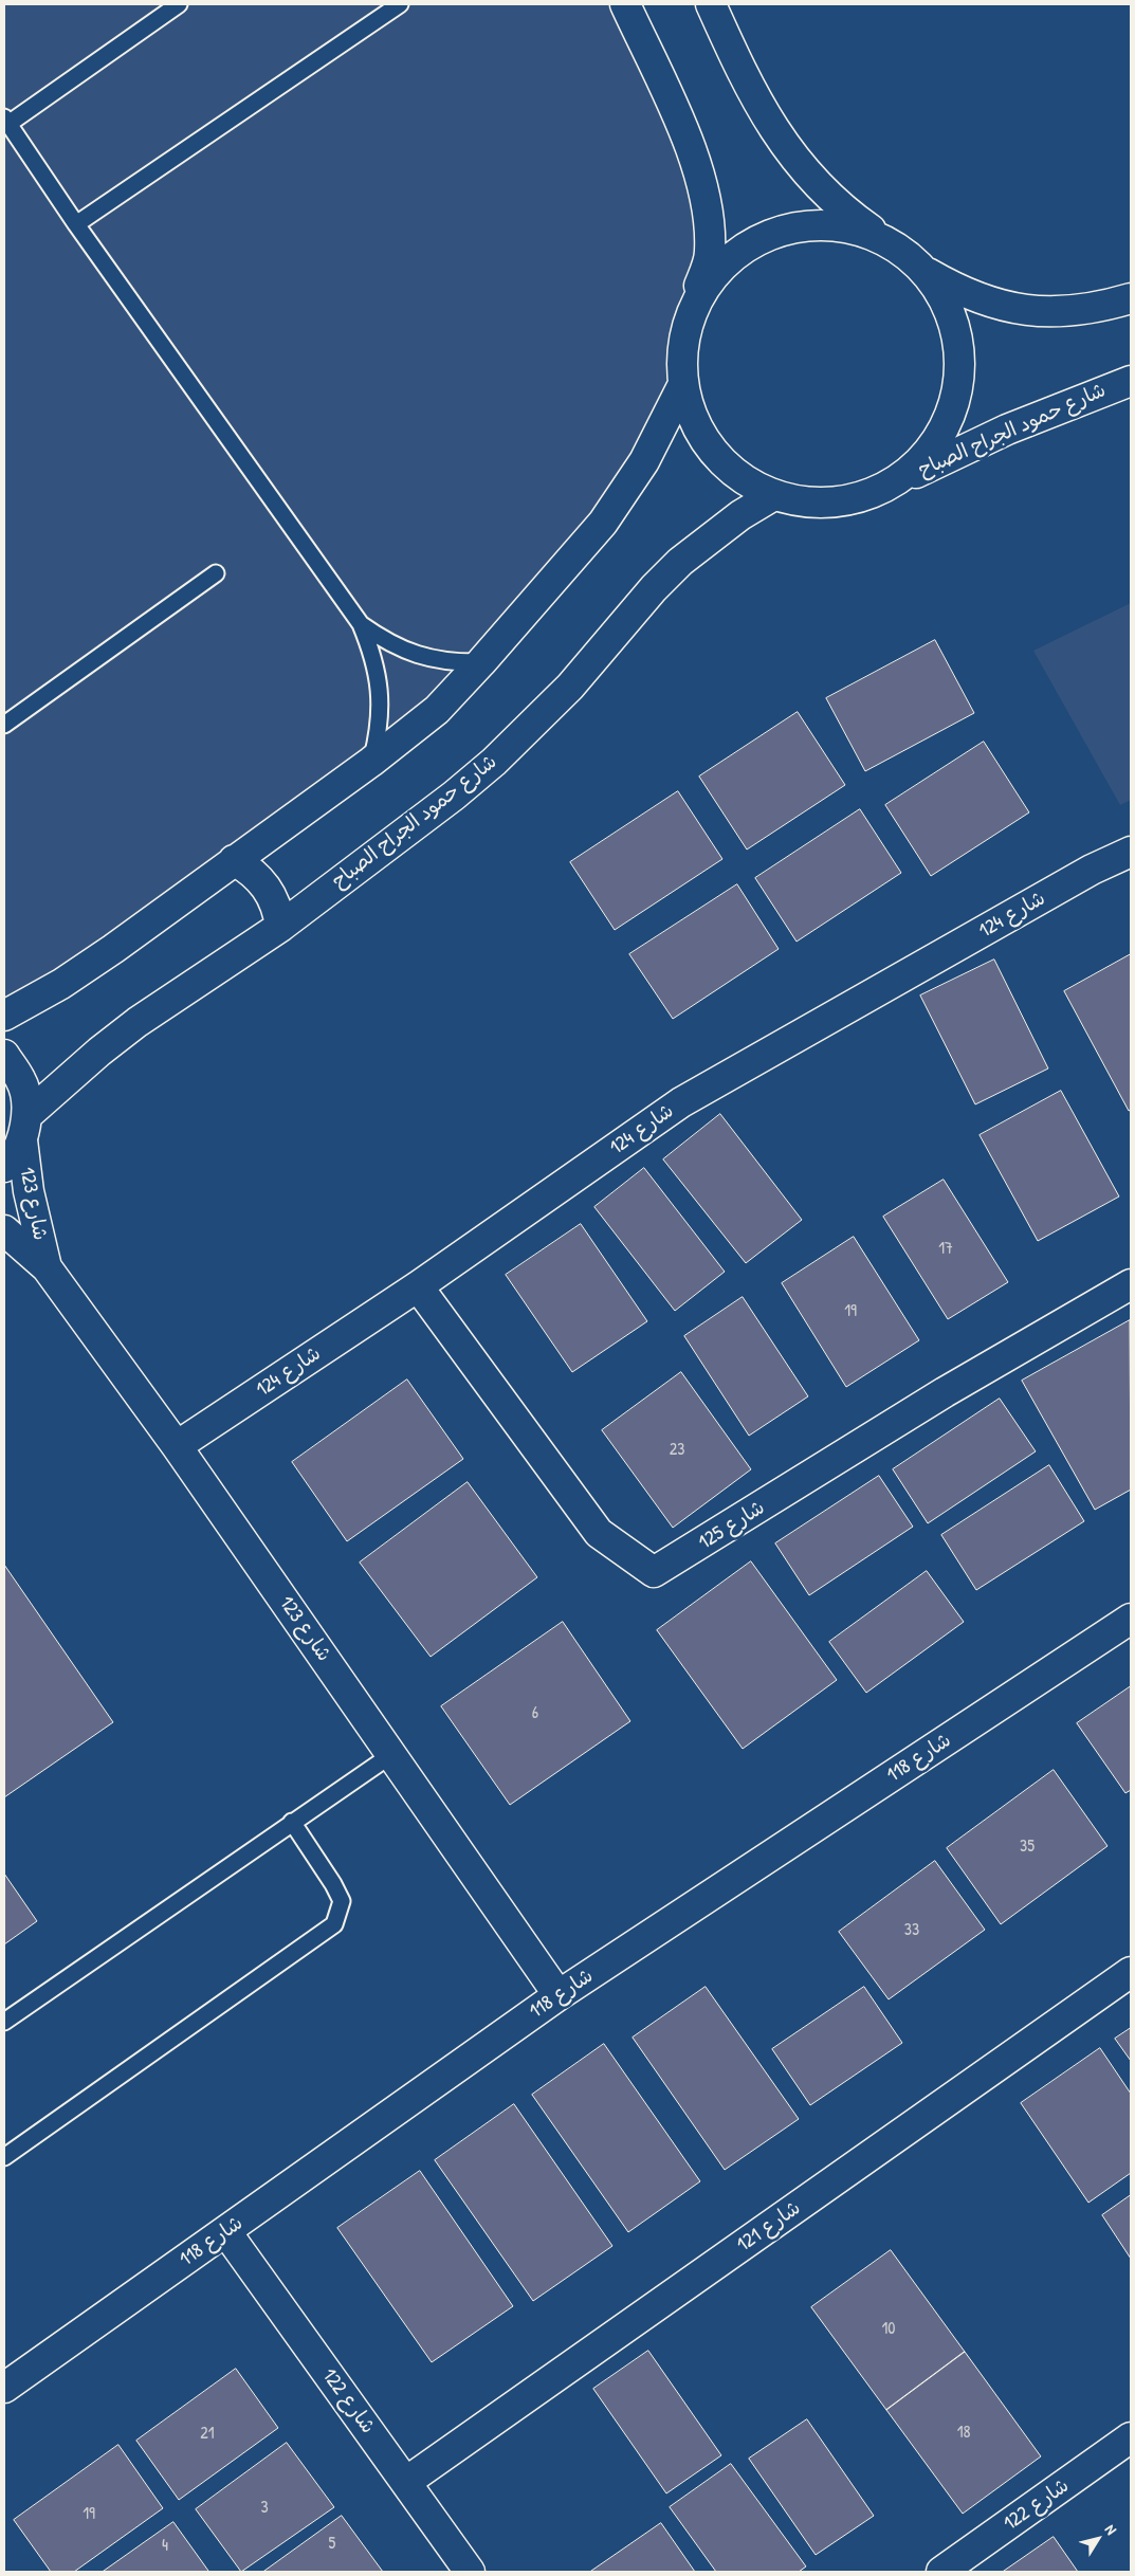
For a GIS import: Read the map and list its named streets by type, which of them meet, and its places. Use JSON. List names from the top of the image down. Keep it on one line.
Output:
{"streets":{"street":["شارع حمود الجراح الصباح","شارع 124","شارع 123","شارع 125","شارع 118","شارع 121","شارع 122"]},"crossings":[["شارع حمود الجراح الصباح","شارع 123"],["شارع 124","شارع 123"],["شارع 124","شارع 125"],["شارع 123","شارع 118"],["شارع 118","شارع 122"],["شارع 121","شارع 122"]],"house_numbers":["17","19","23","6","35","33","10","18","21","3","19","5","4"],"north":"top right"}
